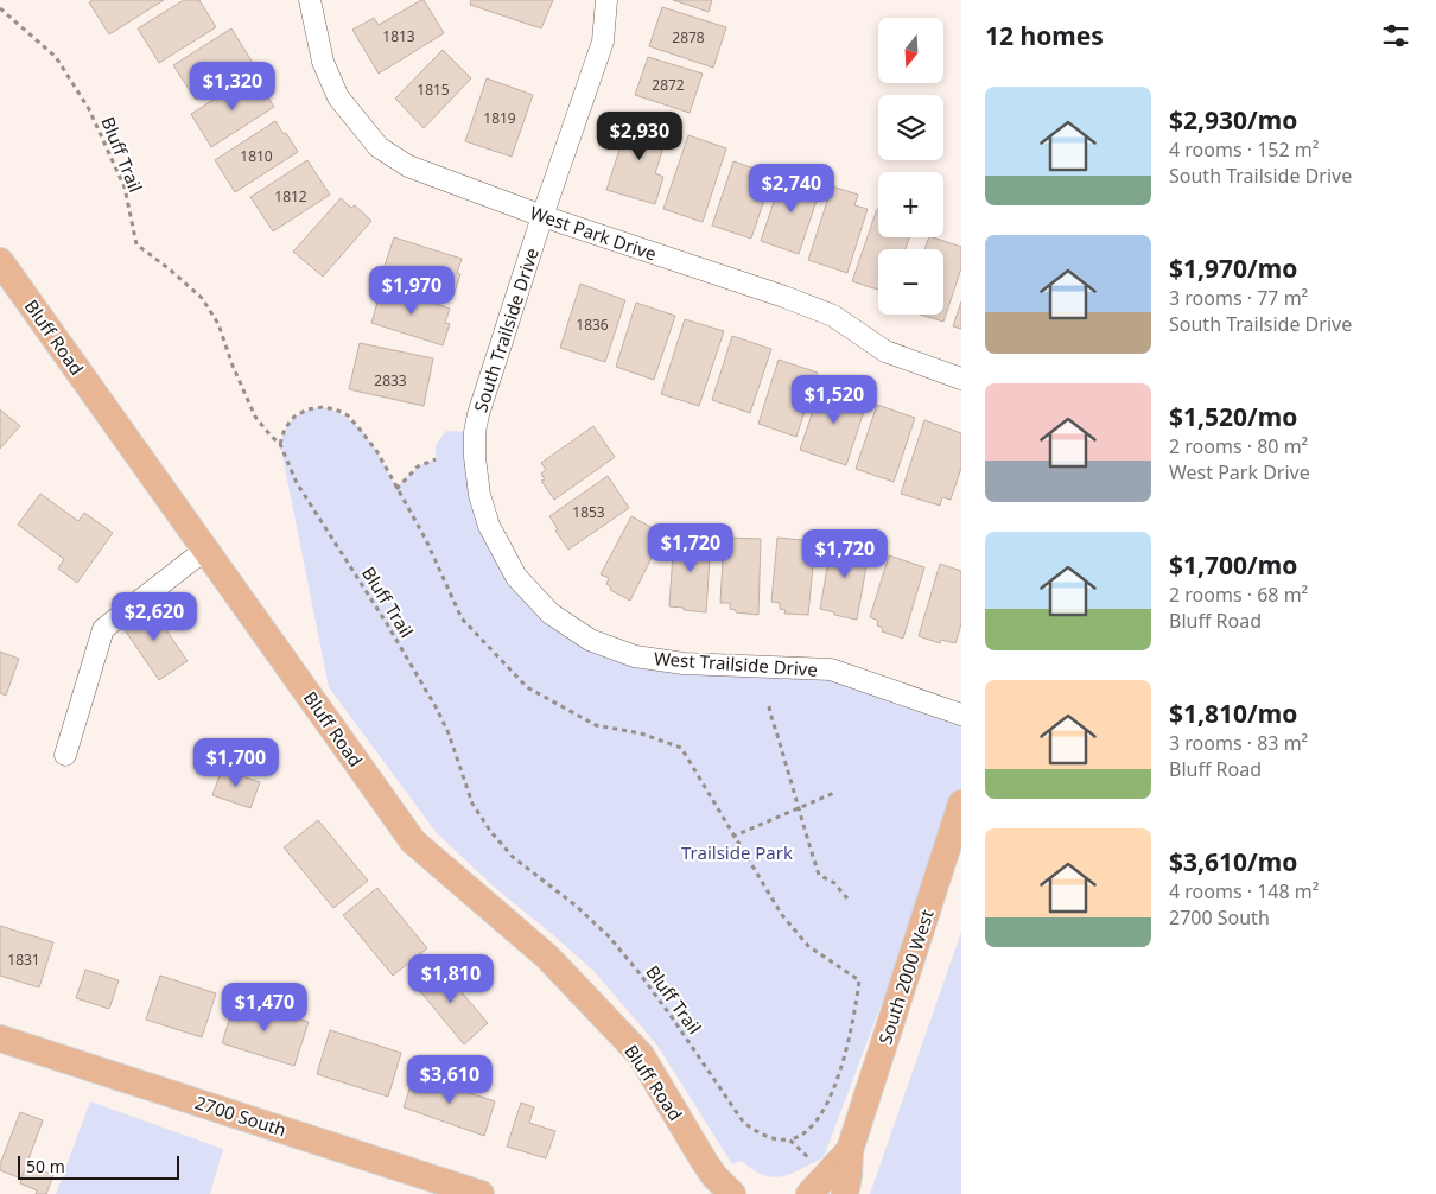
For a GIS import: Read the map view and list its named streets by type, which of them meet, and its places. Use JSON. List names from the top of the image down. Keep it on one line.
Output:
{"streets":{"main road":["Bluff Road","South 2000 West","2700 South"],"street":["West Park Drive","South Trailside Drive","West Trailside Drive"],"path":["Bluff Trail"]},"crossings":[["West Park Drive","South Trailside Drive"],["South Trailside Drive","West Trailside Drive"]],"parks":["Trailside Park"],"house_numbers":["1813","2878","2872","1815","1819","1810","1812","1836","2833","1853","1831"],"scale_bar":"50 m","north":"bottom","page":{"heading":"12 homes","map_buttons":["+","−"],"price":["$1,320","$2,930","$2,740","$1,970","$1,520","$1,720","$1,720","$2,620","$1,700","$1,810","$1,470","$3,610"],"list":[{"name":"$2,930/mo","note":"4 rooms · 152 m² · South Trailside Drive"},{"name":"$1,970/mo","note":"3 rooms · 77 m² · South Trailside Drive"},{"name":"$1,520/mo","note":"2 rooms · 80 m² · West Park Drive"},{"name":"$1,700/mo","note":"2 rooms · 68 m² · Bluff Road"},{"name":"$1,810/mo","note":"3 rooms · 83 m² · Bluff Road"},{"name":"$3,610/mo","note":"4 rooms · 148 m² · 2700 South"}],"scale":"50 m"}}
